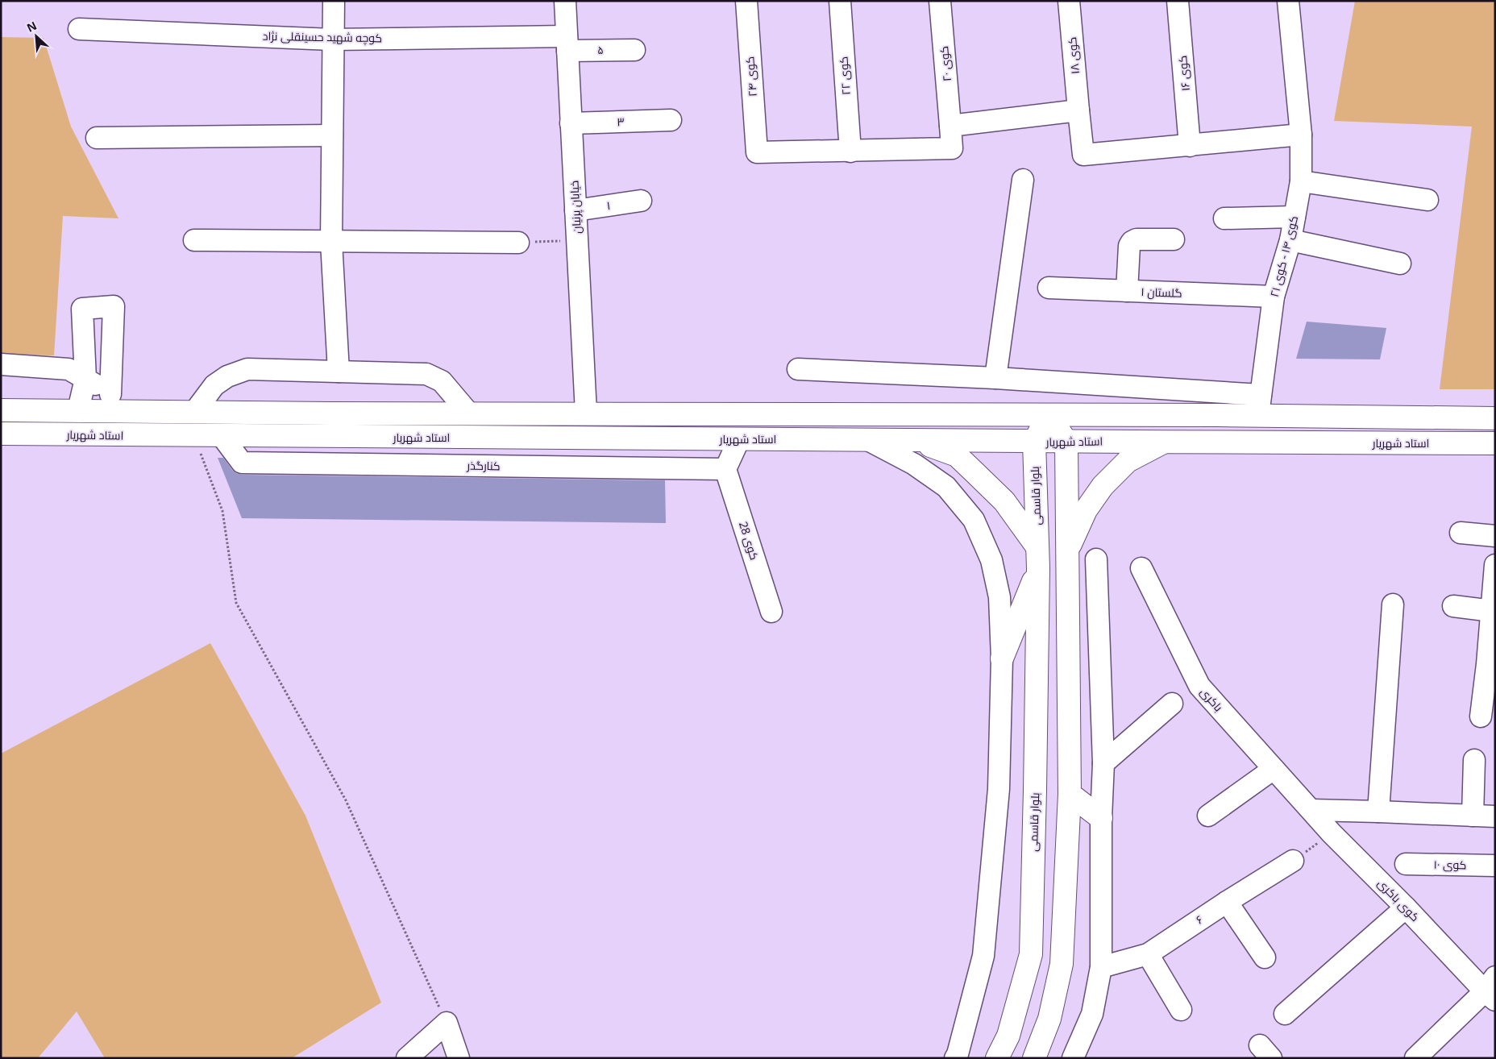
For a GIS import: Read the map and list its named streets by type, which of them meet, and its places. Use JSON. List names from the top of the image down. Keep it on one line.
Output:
{"streets":{"main road":["استاد شهریار","بلوار قاسمی"],"street":["کوچه شهید حسینقلی نژاد","۵","کوی ۱۸","کوی ۲۰","کوی ۱۶","کوی ۲۲","کوی ۲۴","۳","۱","خیابان پرنیان","کوی ۱۴ - کوی ۲۱","۱ گلستان","کنارگذر","کوی 28","باکری","کوی ۱۰","کوی باکری","۶"]},"crossings":[["کوچه شهید حسینقلی نژاد","۵"],["کوچه شهید حسینقلی نژاد","خیابان پرنیان"],["۵","خیابان پرنیان"],["کوی ۱۸","کوی ۱۶"],["کوی ۲۰","کوی ۲۲"],["کوی ۲۰","کوی ۲۴"],["کوی ۲۲","کوی ۲۴"],["۳","خیابان پرنیان"],["۱","خیابان پرنیان"],["کوی ۱۴ - کوی ۲۱","۱ گلستان"],["استاد شهریار","کنارگذر"],["استاد شهریار","بلوار قاسمی"],["کنارگذر","کوی 28"],["باکری","کوی باکری"]],"north":"top left"}
